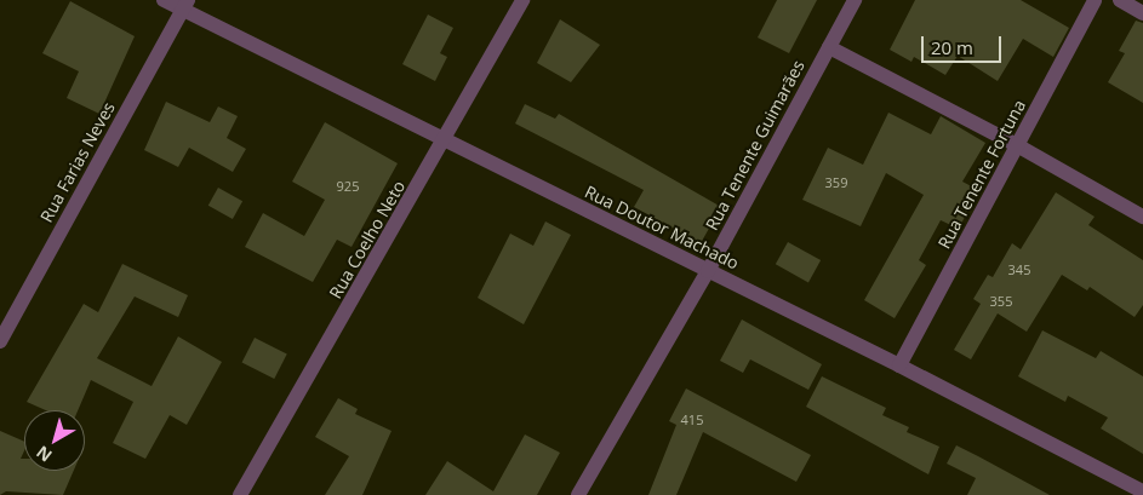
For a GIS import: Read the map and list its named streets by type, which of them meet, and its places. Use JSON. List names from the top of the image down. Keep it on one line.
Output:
{"streets":{"street":["Rua Tenente Guimarães","Rua Farias Neves","Rua Tenente Fortuna","Rua Doutor Machado","Rua Coelho Neto"]},"crossings":[["Rua Tenente Guimarães","Rua Doutor Machado"],["Rua Farias Neves","Rua Doutor Machado"],["Rua Tenente Fortuna","Rua Doutor Machado"],["Rua Doutor Machado","Rua Coelho Neto"]],"house_numbers":["359","925","345","355","415"],"scale_bar":"20 m","north":"bottom left"}
